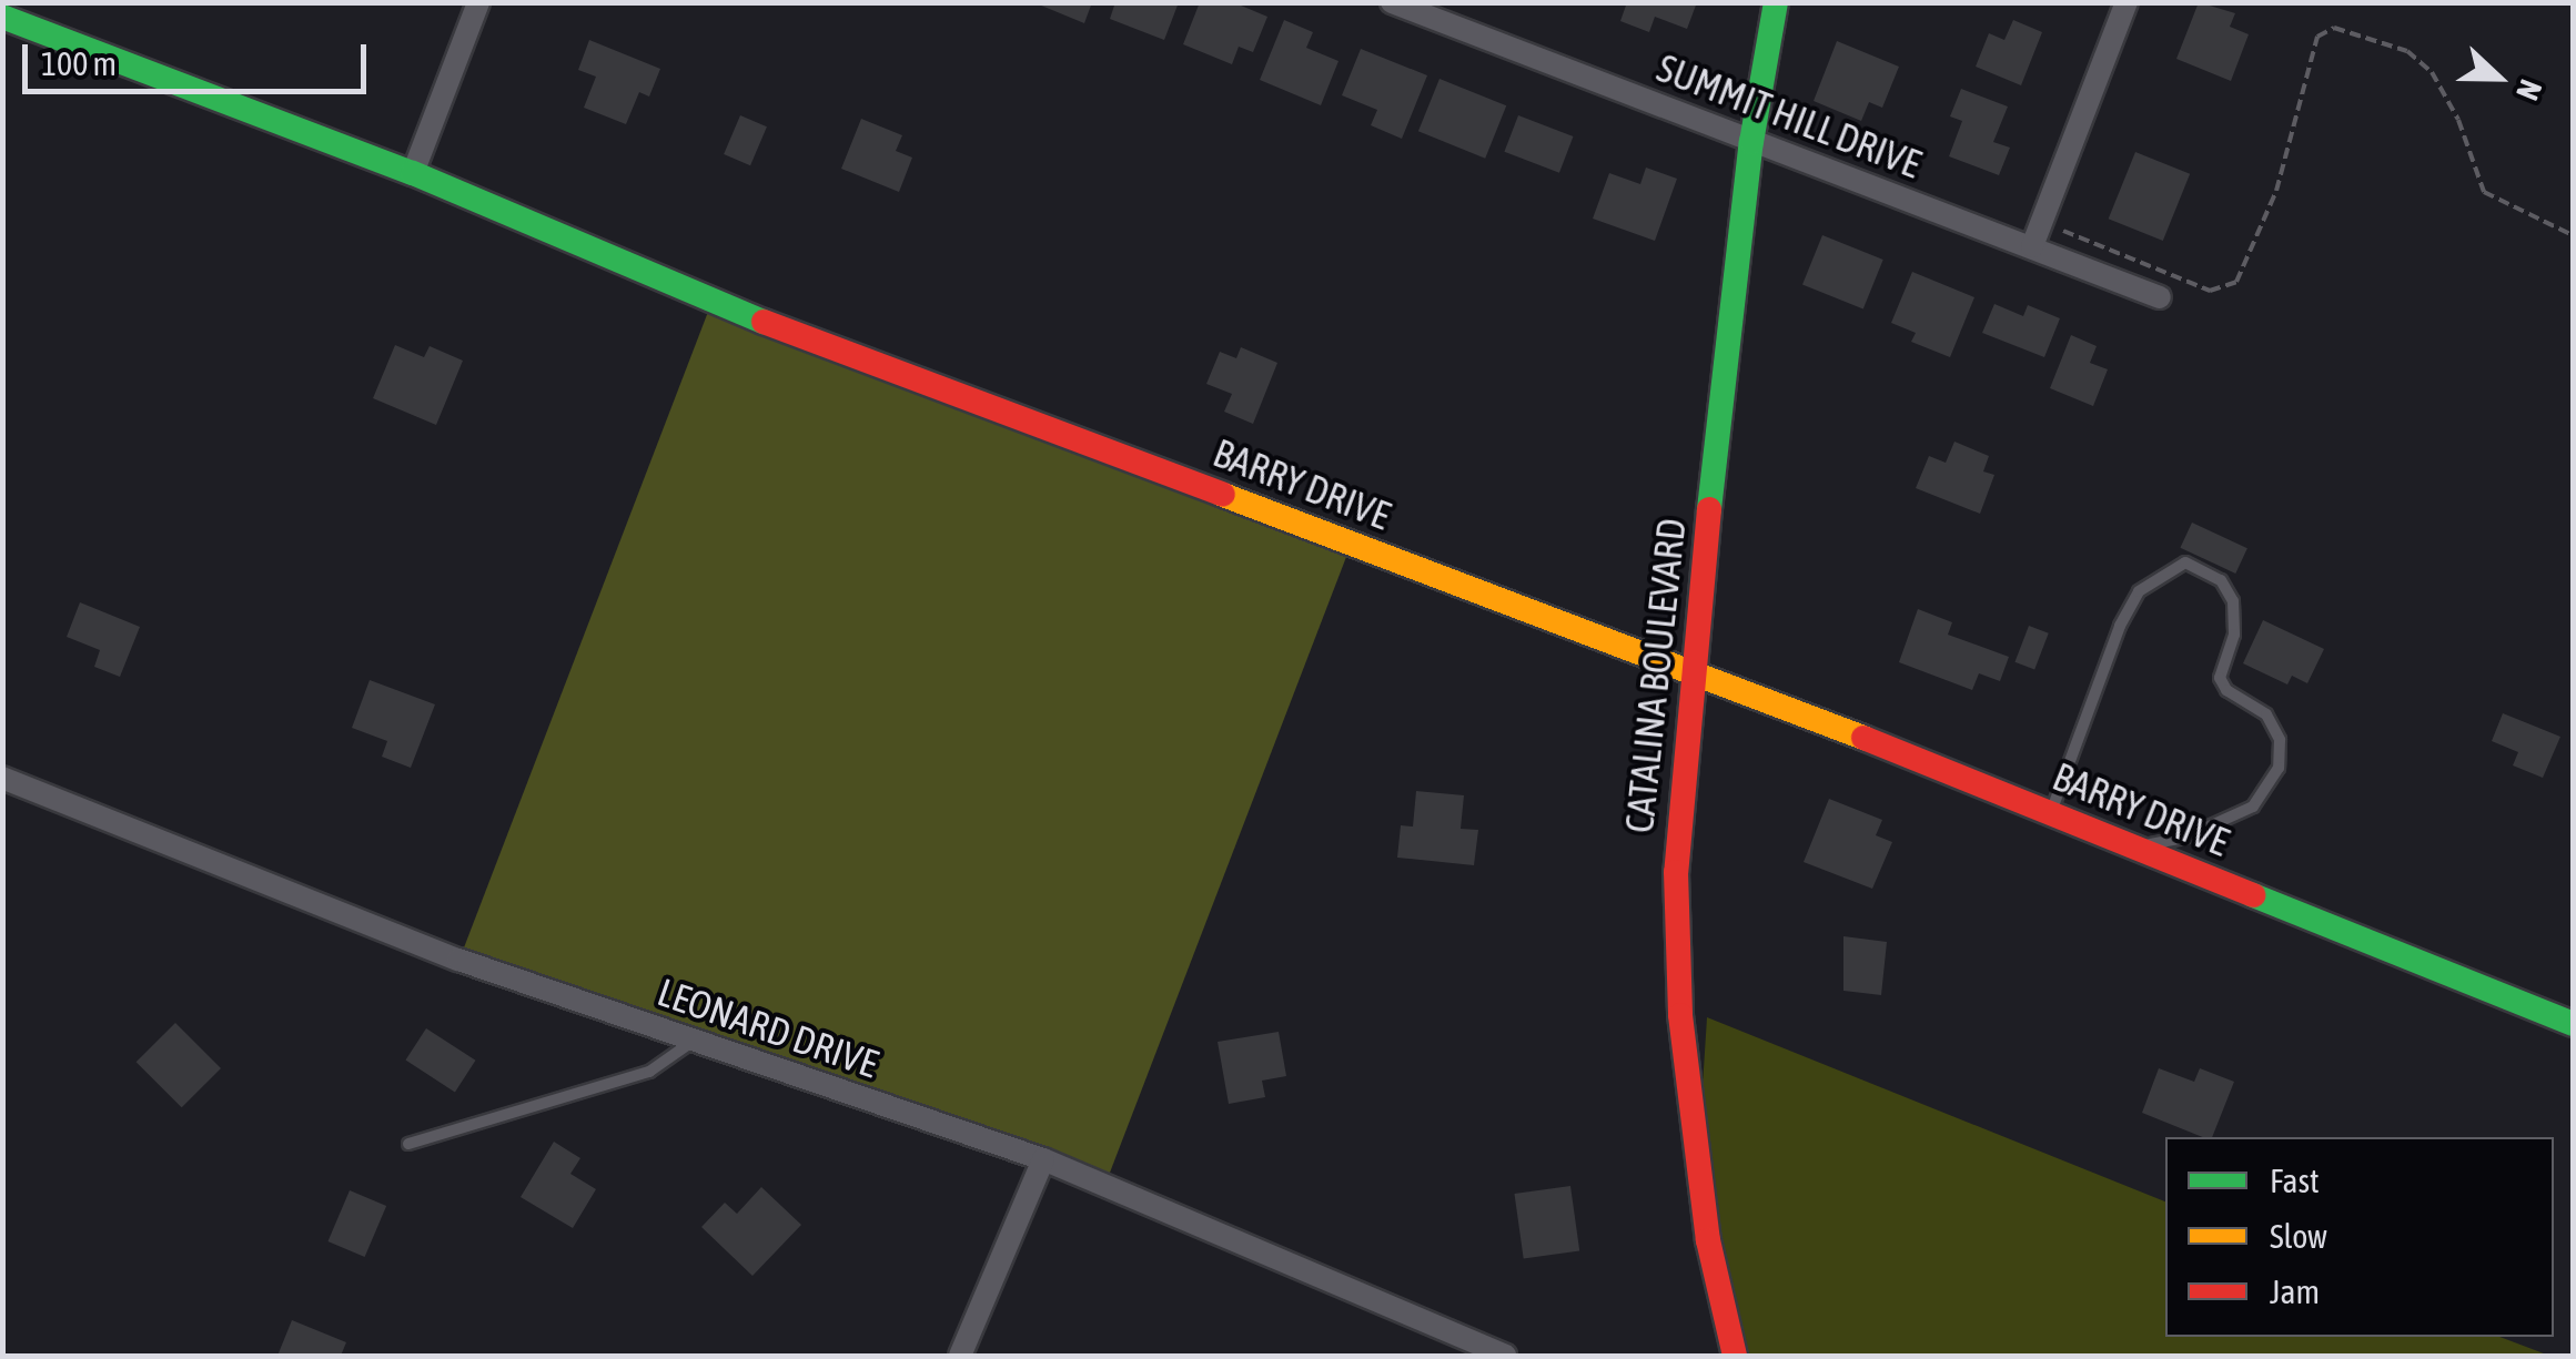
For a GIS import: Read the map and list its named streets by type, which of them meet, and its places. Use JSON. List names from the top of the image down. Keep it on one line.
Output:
{"streets":{"street":["SUMMIT HILL DRIVE","BARRY DRIVE","CATALINA BOULEVARD","LEONARD DRIVE"]},"crossings":[["SUMMIT HILL DRIVE","CATALINA BOULEVARD"],["BARRY DRIVE","CATALINA BOULEVARD"]],"legend":["Fast","Slow","Jam"],"scale_bar":"100 m","north":"right"}
